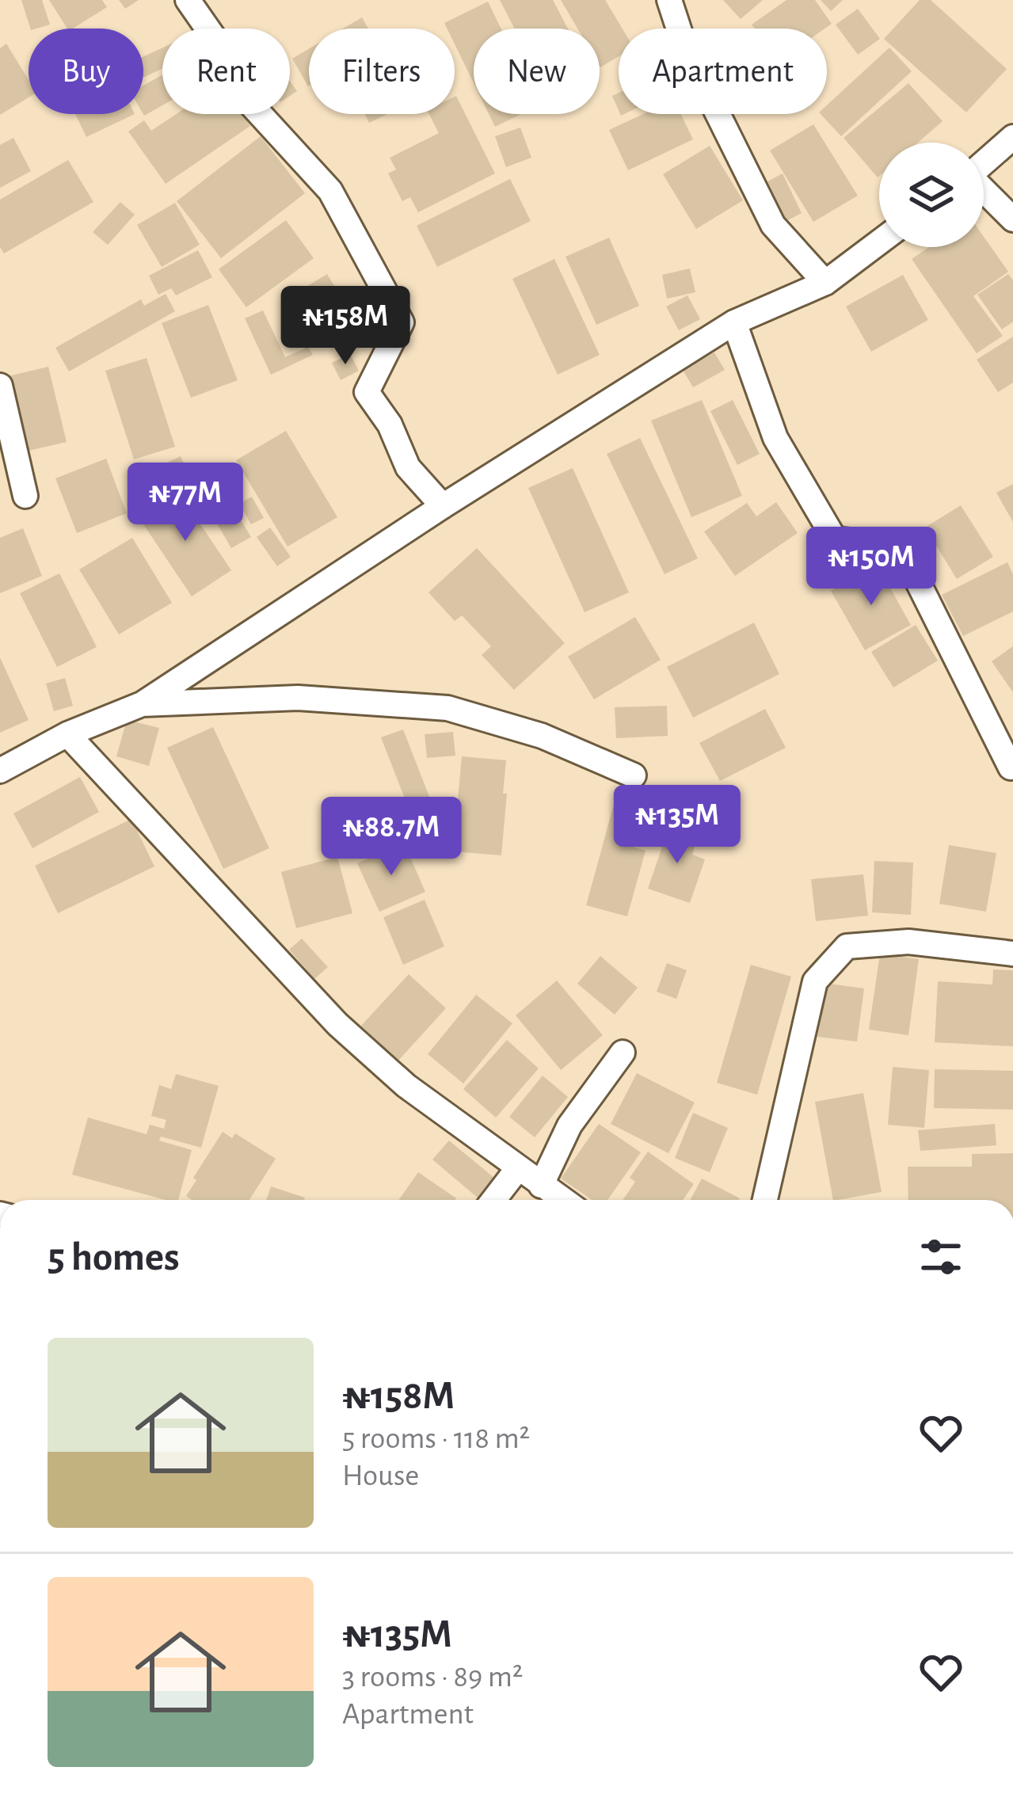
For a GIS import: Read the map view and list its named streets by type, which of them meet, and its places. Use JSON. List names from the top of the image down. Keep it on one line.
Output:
{"page":{"chip":["Buy","Rent","Filters","New","Apartment"],"price":["₦158M","₦77M","₦150M","₦135M","₦88.7M"],"heading":"5 homes","list":[{"name":"₦158M","note":"5 rooms · 118 m² · House"},{"name":"₦135M","note":"3 rooms · 89 m² · Apartment"}]}}
